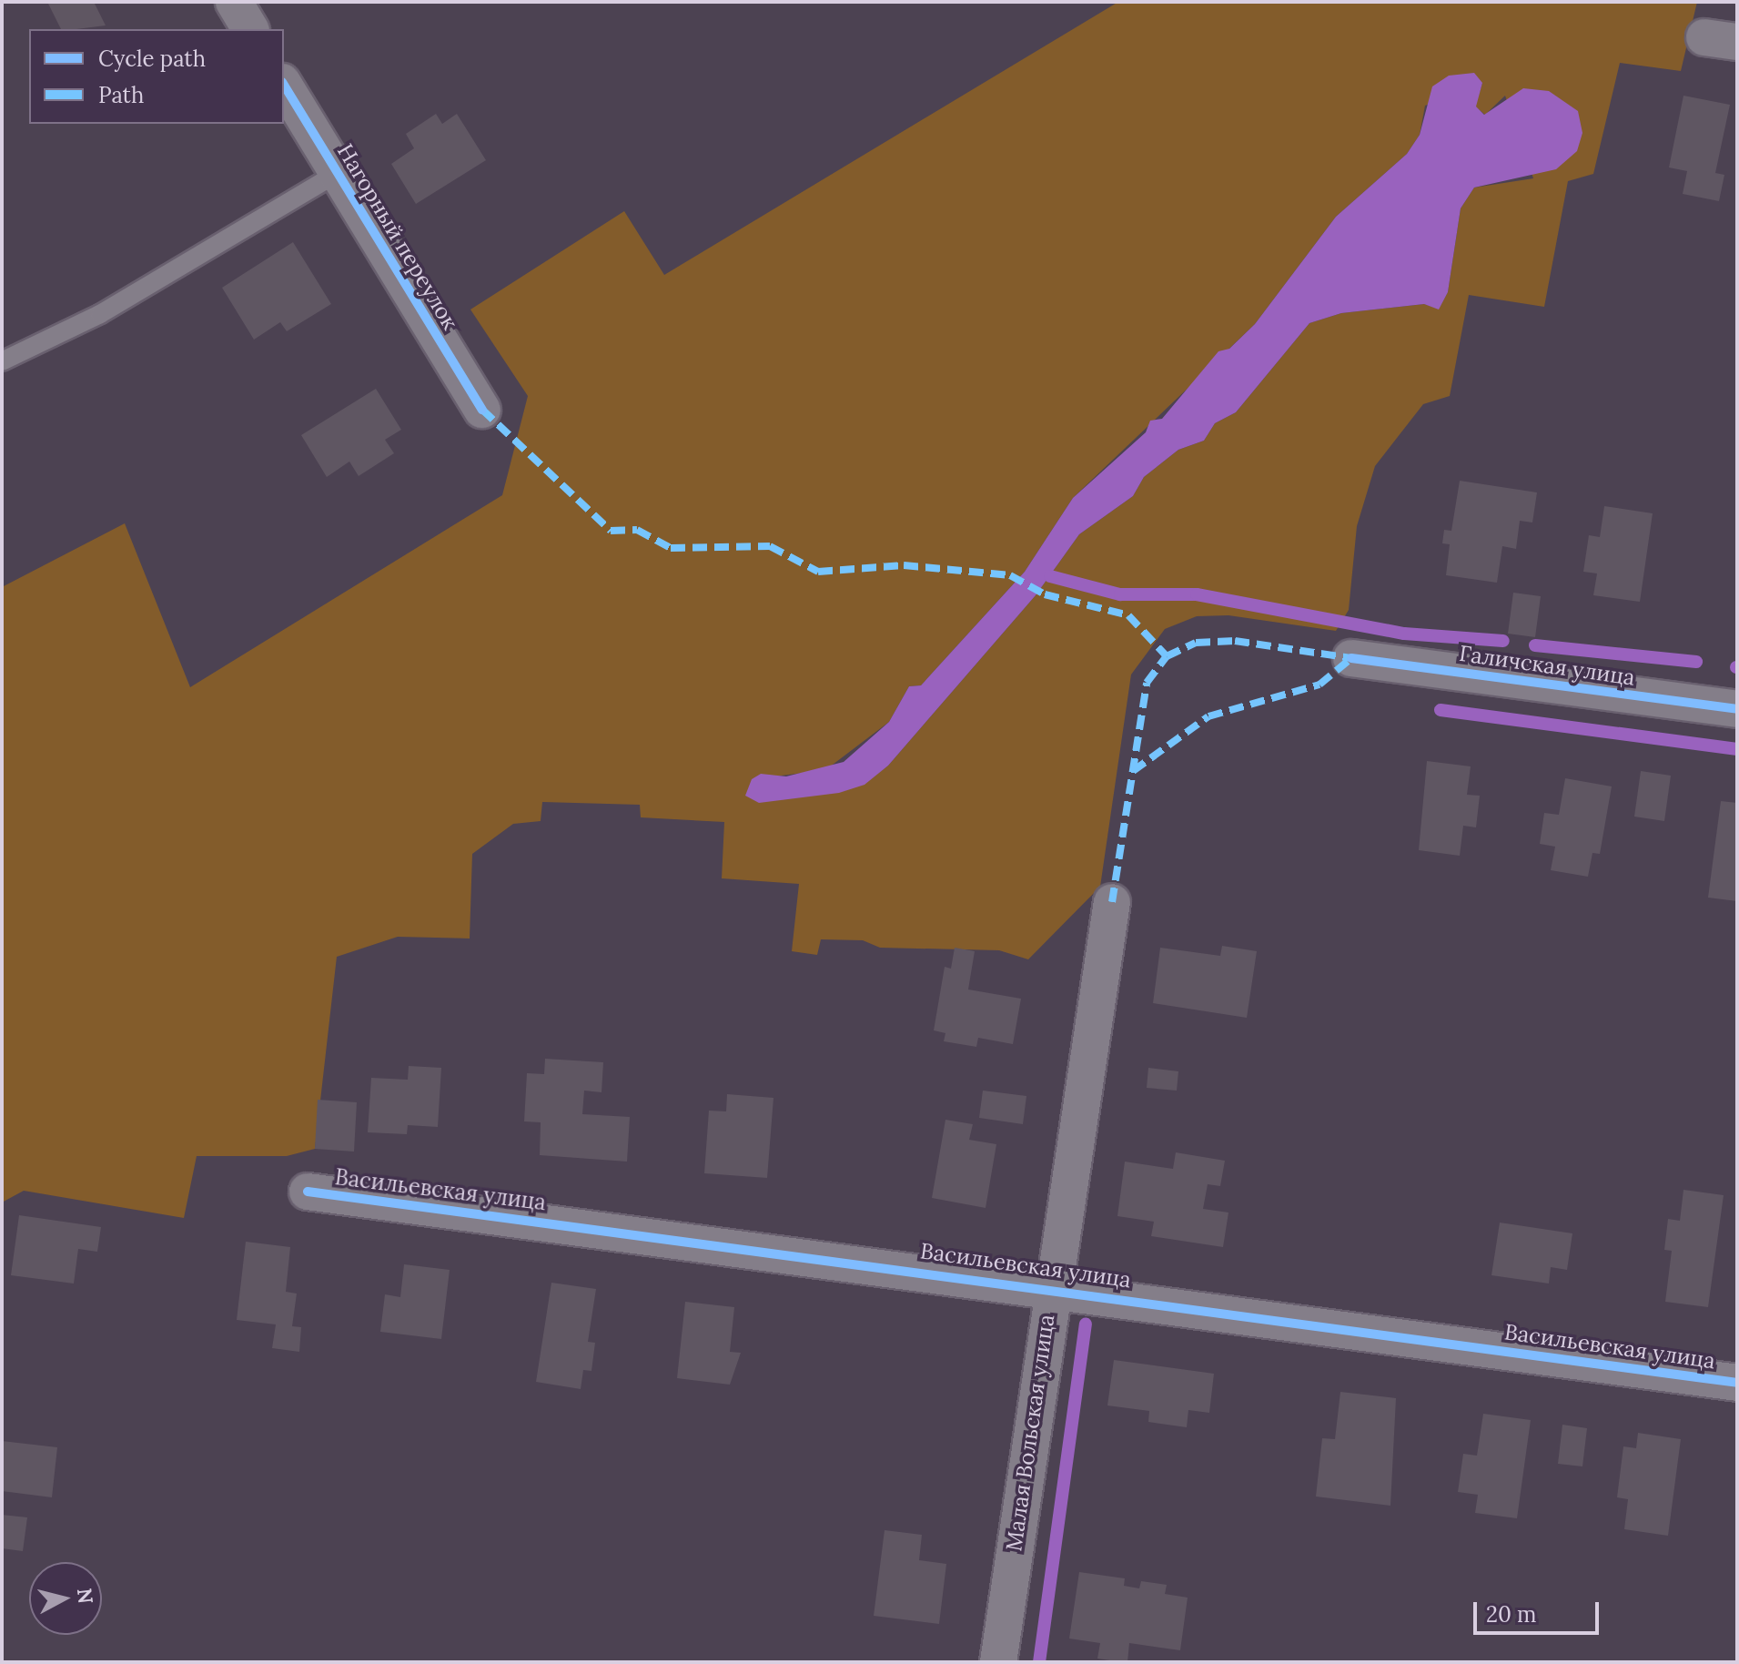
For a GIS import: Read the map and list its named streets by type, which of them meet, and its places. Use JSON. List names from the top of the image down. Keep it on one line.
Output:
{"streets":{"street":["Нагорный переулок","Галичская улица","Васильевская улица","Малая Вольская улица"]},"crossings":[["Васильевская улица","Малая Вольская улица"]],"legend":["Cycle path","Path"],"scale_bar":"20 m","north":"right"}
